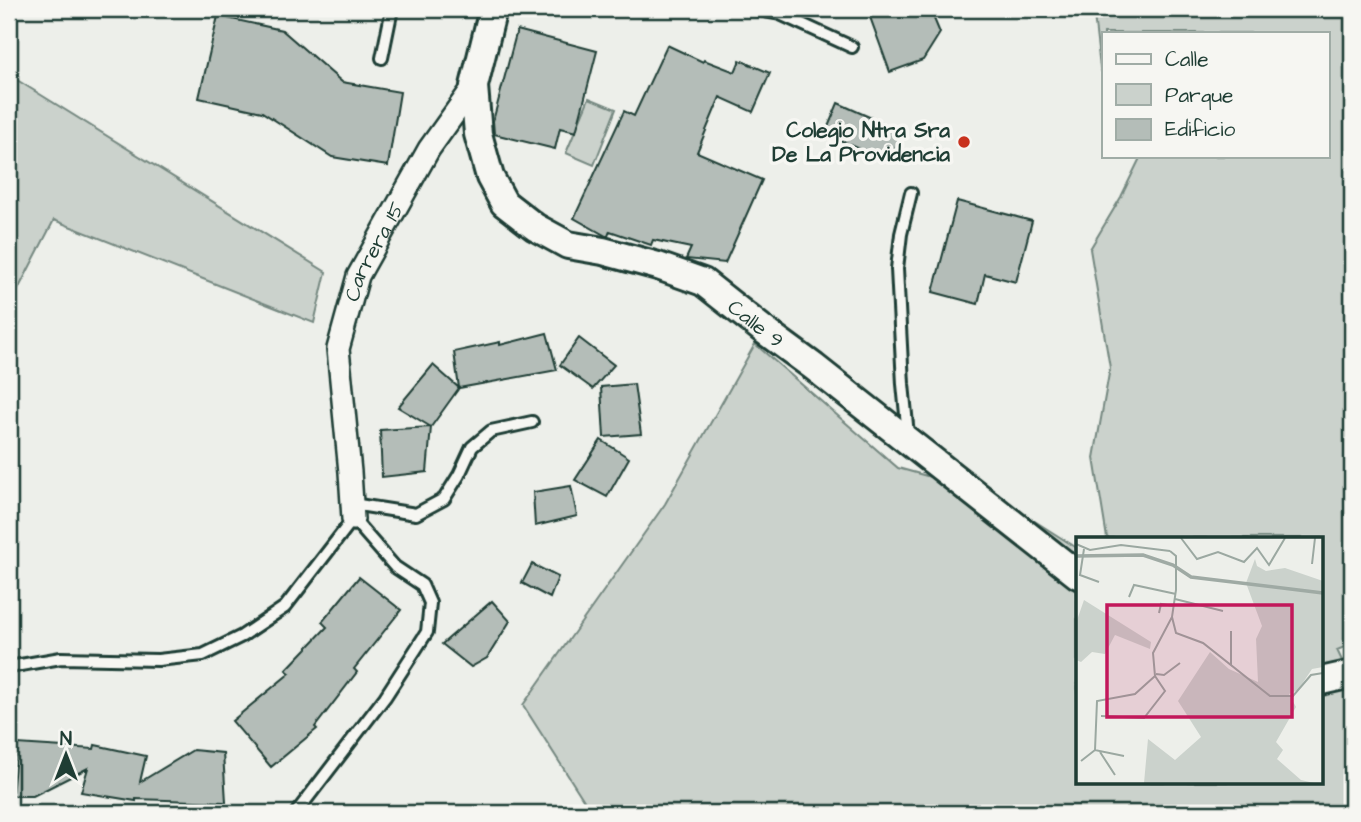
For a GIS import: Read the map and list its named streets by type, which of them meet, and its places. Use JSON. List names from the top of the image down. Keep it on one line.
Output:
{"streets":{"street":["Carrera 15","Calle 9"]},"crossings":[["Carrera 15","Calle 9"]],"places":["Colegio Ntra Sra De La Providencia"],"legend":["Calle","Parque","Edificio"],"north":"top"}
